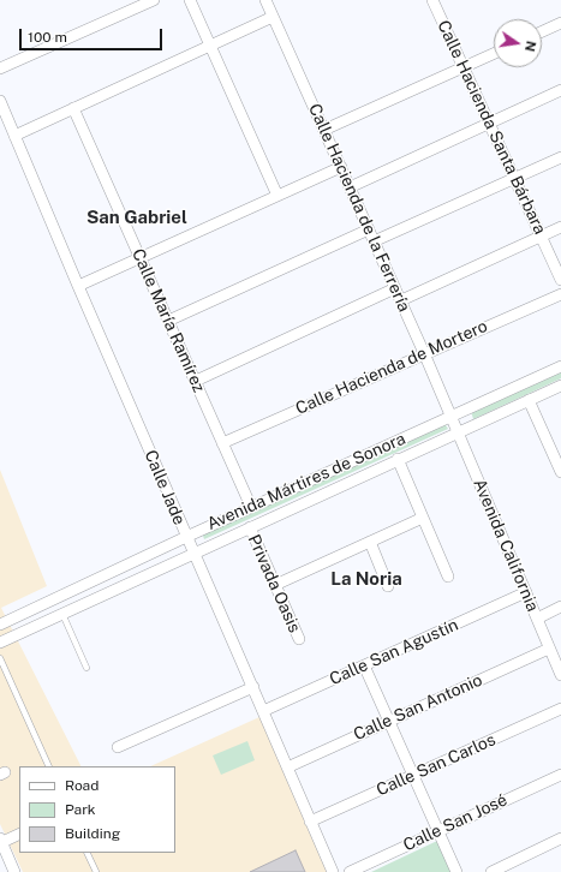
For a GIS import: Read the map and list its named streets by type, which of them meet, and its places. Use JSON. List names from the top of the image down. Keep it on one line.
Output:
{"streets":{"street":["Calle Hacienda Santa Bárbara","Calle Hacienda de la Ferrería","Calle María Ramírez","Calle Hacienda de Mortero","Avenida Mártires de Sonora","Calle Jade","Avenida California","Privada Oasis","Calle San Agustín","Calle San Antonio","Calle San Carlos","Calle San José"]},"crossings":[["Calle Hacienda de la Ferrería","Calle Hacienda de Mortero"],["Calle Hacienda de la Ferrería","Avenida Mártires de Sonora"],["Calle Hacienda de la Ferrería","Avenida California"],["Calle María Ramírez","Calle Hacienda de Mortero"],["Calle María Ramírez","Avenida Mártires de Sonora"],["Avenida Mártires de Sonora","Calle Jade"],["Avenida Mártires de Sonora","Avenida California"],["Avenida Mártires de Sonora","Privada Oasis"],["Calle Jade","Calle San Agustín"],["Calle Jade","Calle San Antonio"],["Calle Jade","Calle San Carlos"],["Avenida California","Calle San Agustín"],["Avenida California","Calle San Antonio"]],"districts":["San Gabriel","La Noria"],"legend":["Road","Park","Building"],"scale_bar":"100 m","north":"right"}
